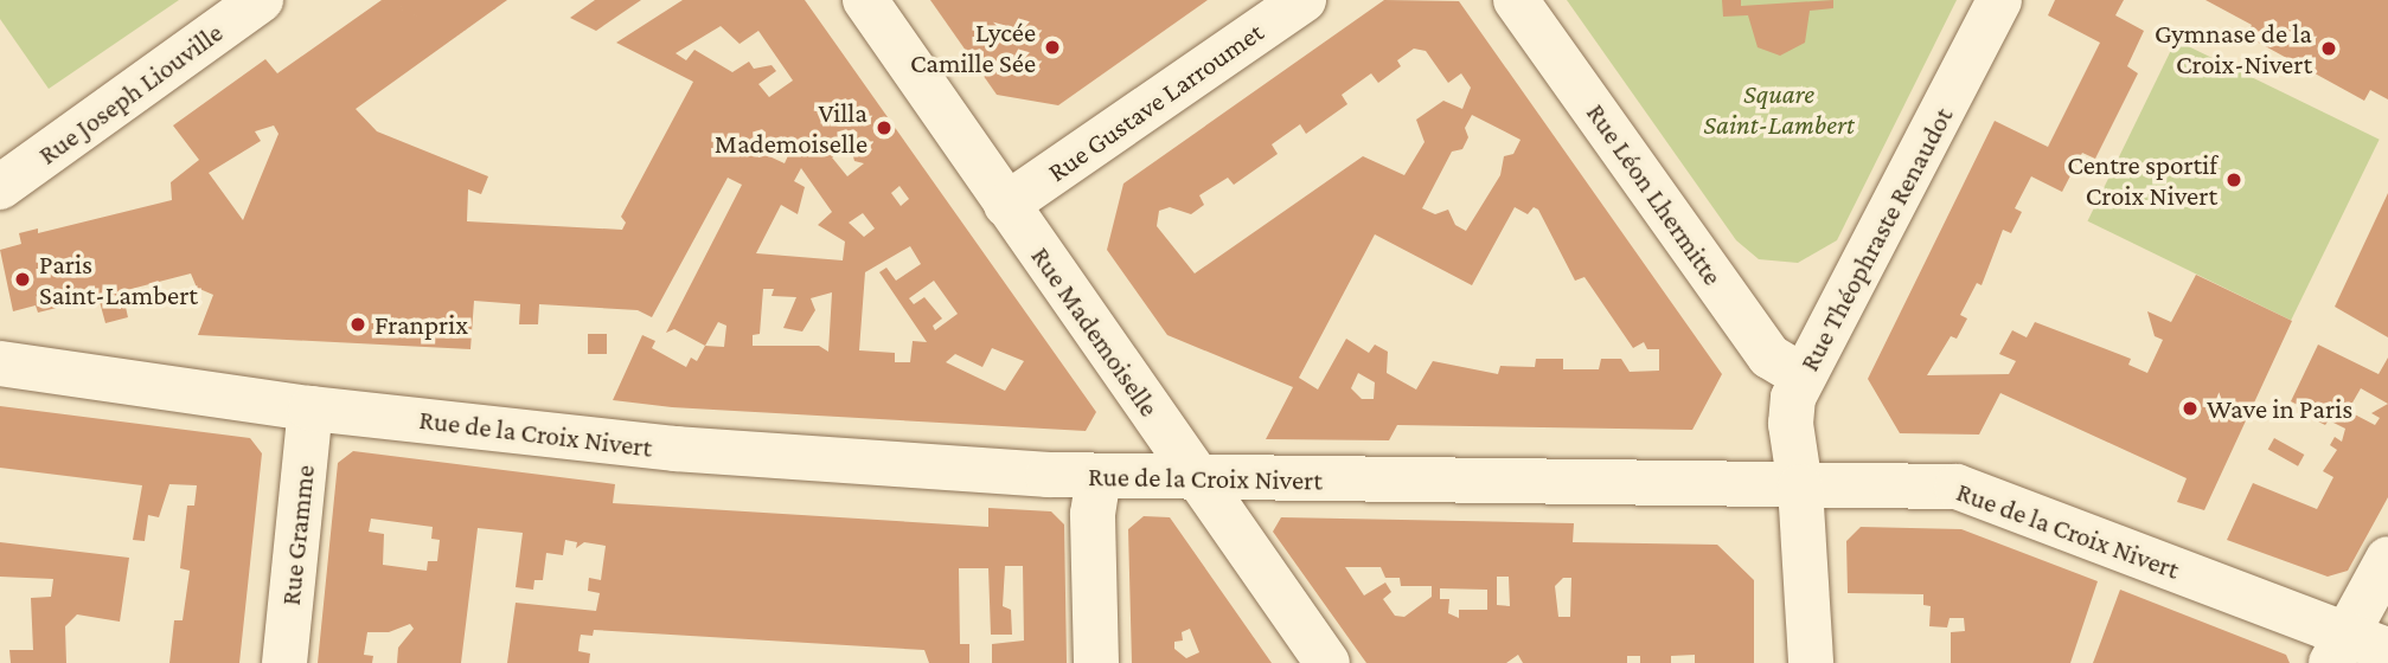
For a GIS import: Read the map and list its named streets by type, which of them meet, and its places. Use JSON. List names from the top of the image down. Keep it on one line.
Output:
{"streets":{"street":["Rue Joseph Liouville","Rue Gustave Larroumet","Rue Léon Lhermitte","Rue Théophraste Renaudot","Rue Mademoiselle","Rue de la Croix Nivert","Rue Gramme"]},"crossings":[["Rue Gustave Larroumet","Rue Mademoiselle"],["Rue Léon Lhermitte","Rue Théophraste Renaudot"],["Rue Théophraste Renaudot","Rue de la Croix Nivert"],["Rue Mademoiselle","Rue de la Croix Nivert"],["Rue de la Croix Nivert","Rue Gramme"]],"parks":["Square Saint-Lambert"],"places":["Lycée Camille Sée","Gymnase de la Croix-Nivert","Villa Mademoiselle","Centre sportif Croix Nivert","Paris Saint-Lambert","Franprix","Wave in Paris"]}
